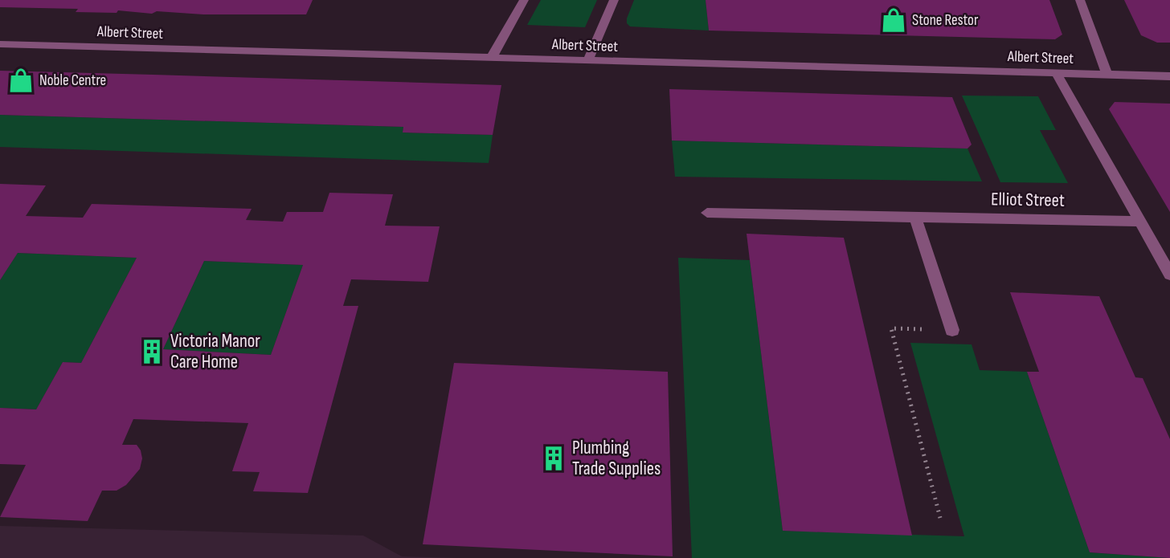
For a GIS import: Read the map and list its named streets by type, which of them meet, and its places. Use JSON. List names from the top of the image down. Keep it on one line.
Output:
{"streets":{"street":["Albert Street","Elliot Street"]},"places":{"shop":["Stone Restor","Noble Centre"],"building":["Victoria Manor Care Home","Plumbing Trade Supplies"]}}
